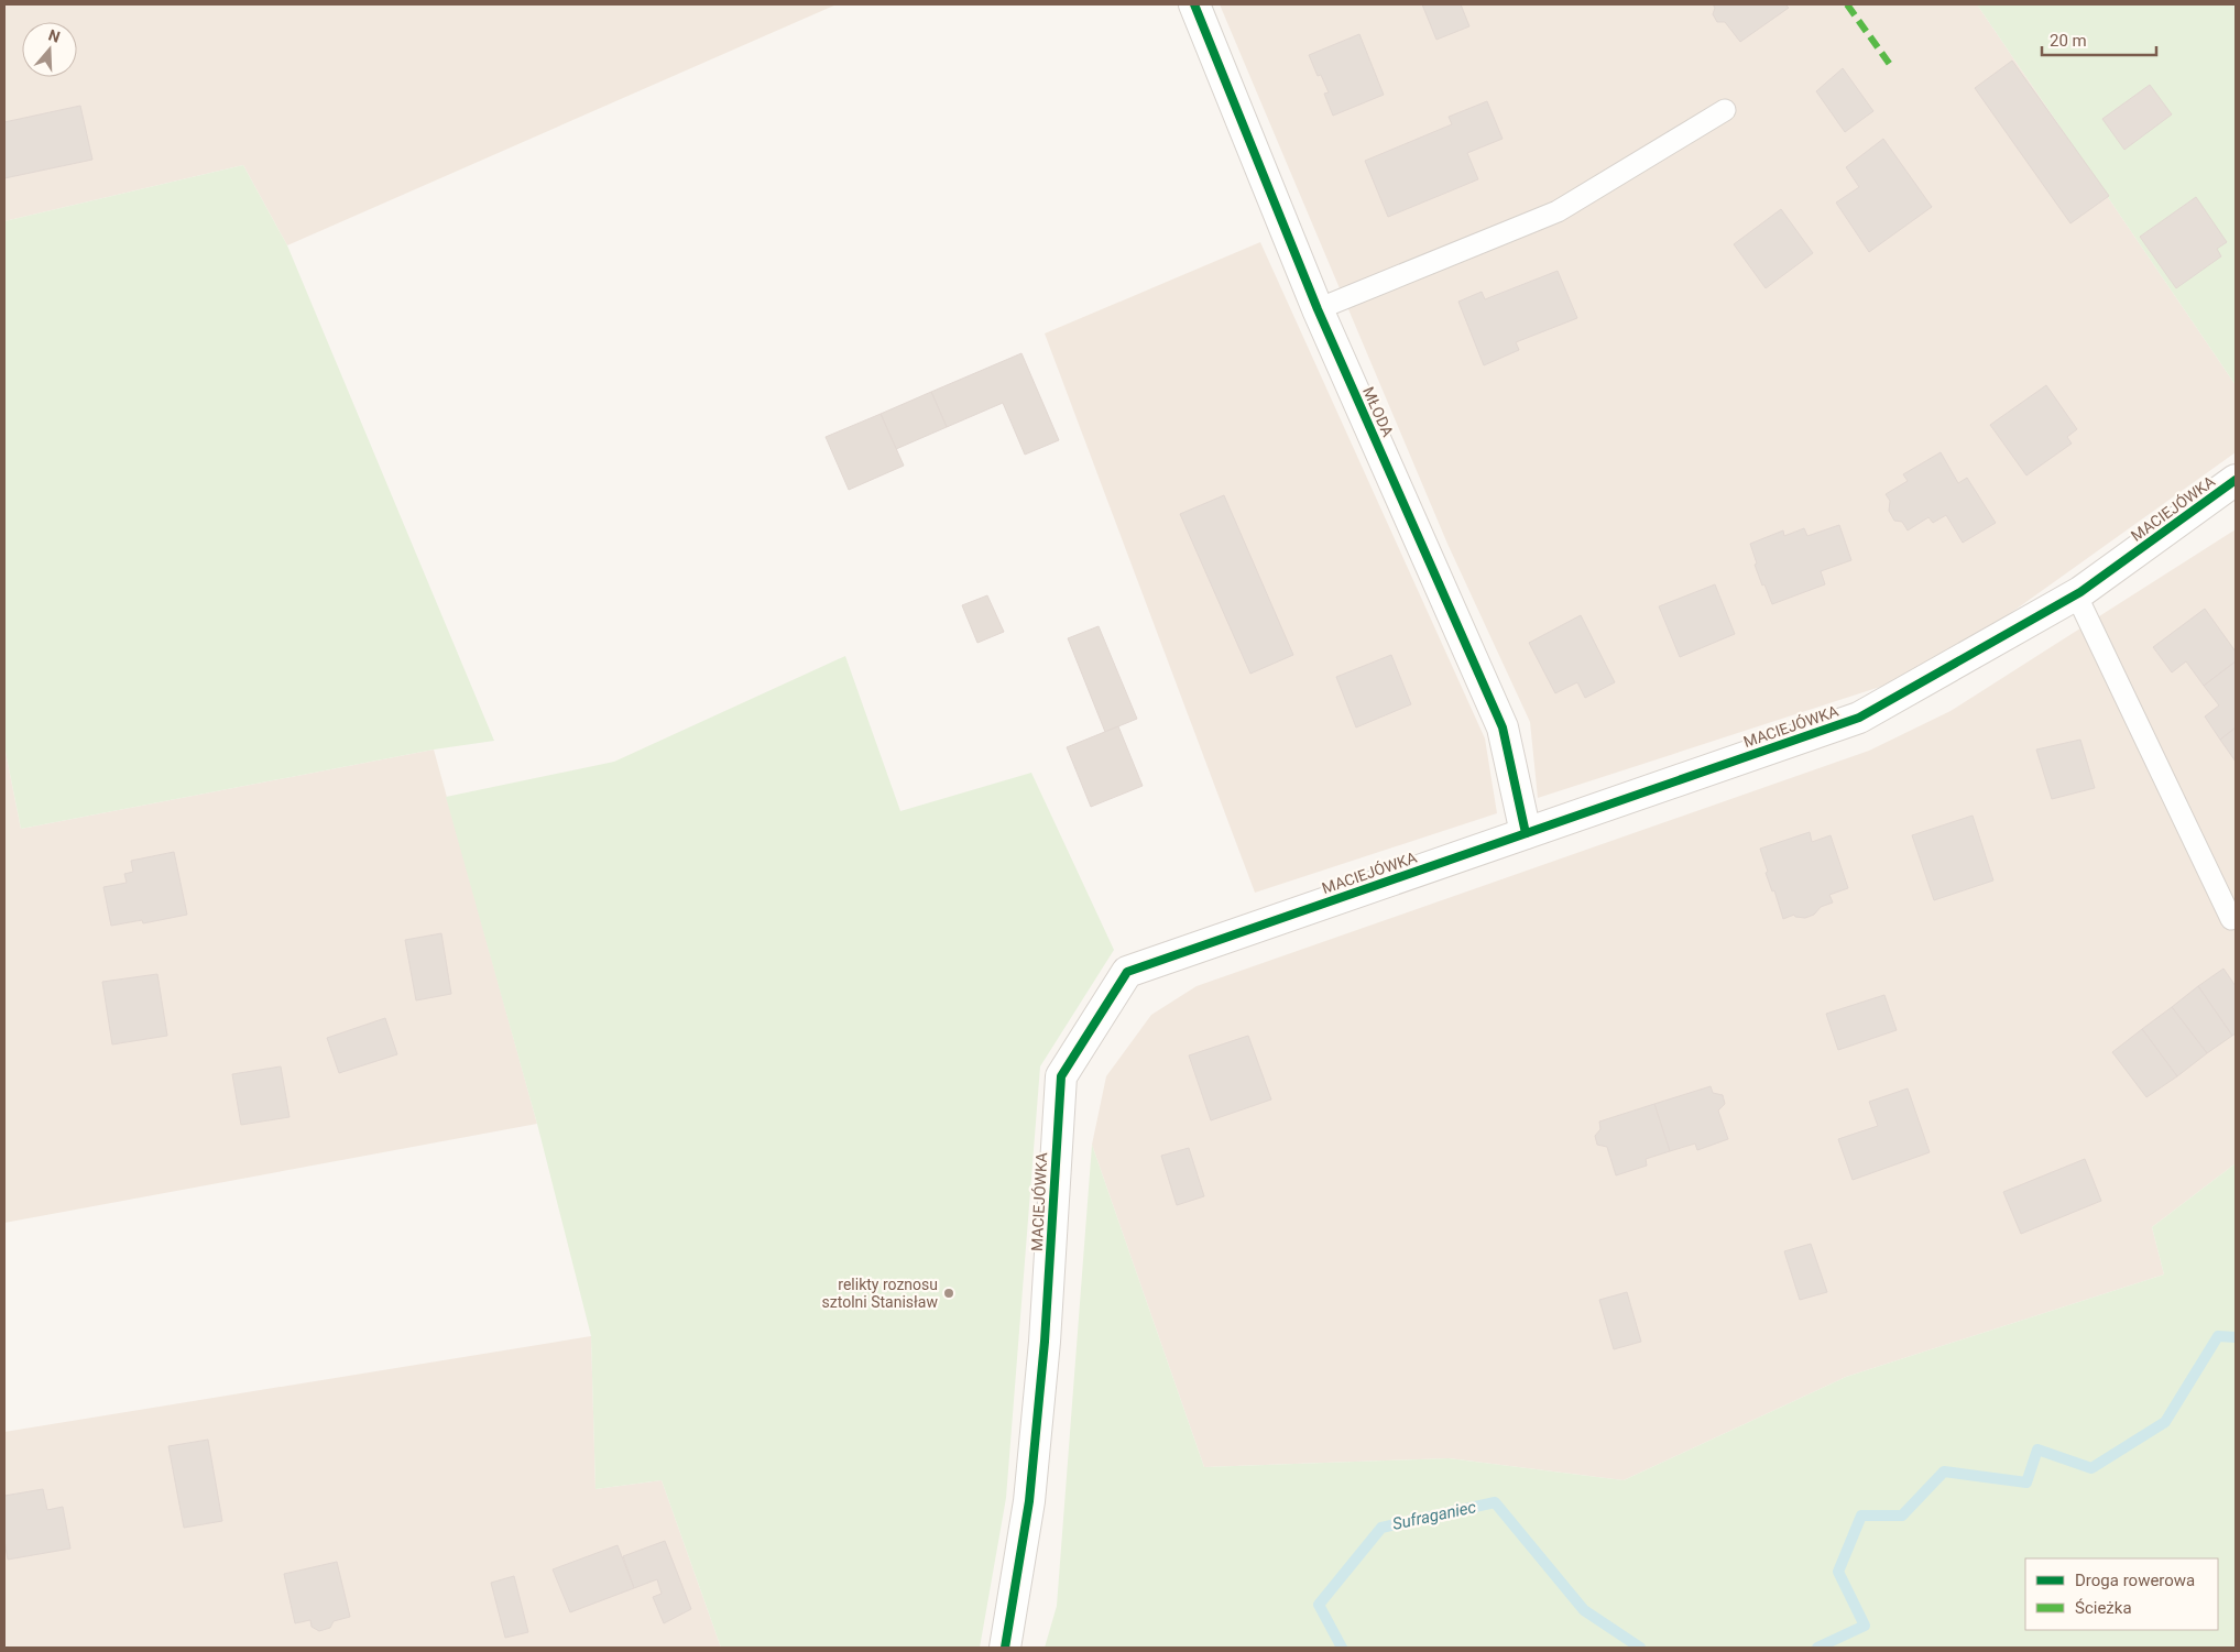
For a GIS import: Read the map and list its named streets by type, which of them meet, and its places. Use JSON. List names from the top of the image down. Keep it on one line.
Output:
{"streets":{"street":["MŁODA","MACIEJÓWKA"]},"crossings":[["MŁODA","MACIEJÓWKA"]],"water":["Sufraganiec"],"places":["relikty roznosu sztolni Stanisław"],"legend":["Droga rowerowa","Ścieżka"],"scale_bar":"20 m","north":"top"}
